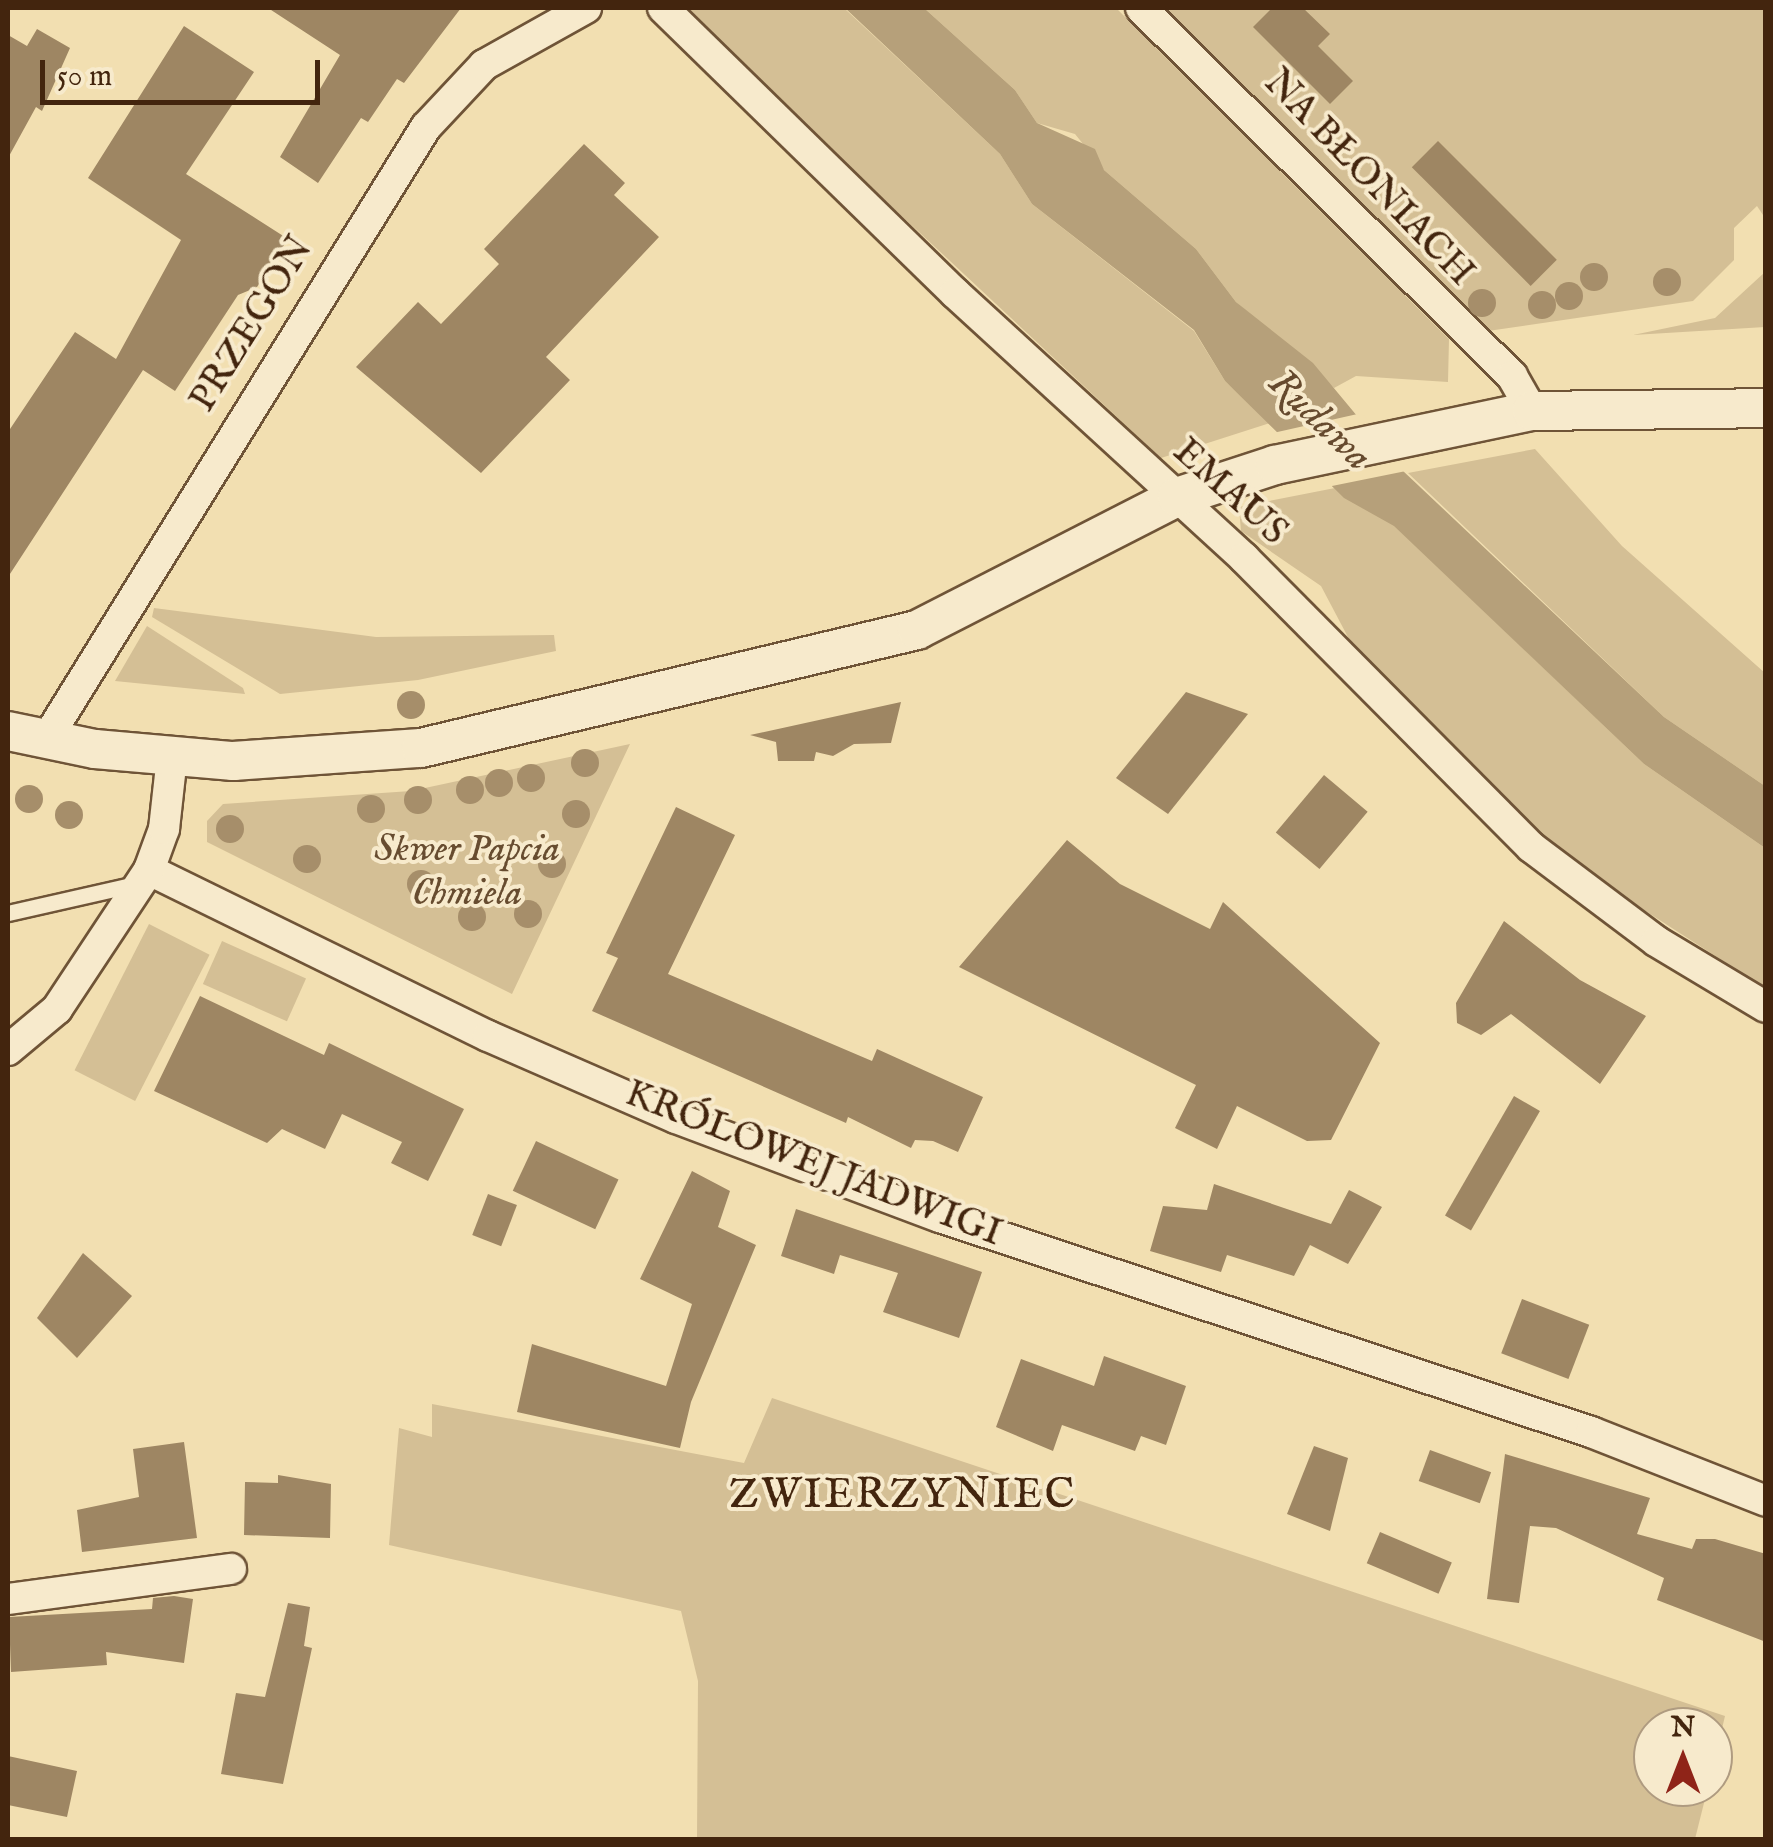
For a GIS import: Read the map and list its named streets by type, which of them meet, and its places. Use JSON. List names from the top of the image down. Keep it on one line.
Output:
{"streets":{"street":["NA BŁONIACH","PRZEGON","EMAUS","KRÓLOWEJ JADWIGI"]},"districts":["ZWIERZYNIEC"],"water":["Rudawa"],"parks":["Skwer Papcia Chmiela"],"scale_bar":"50 m","north":"top"}
